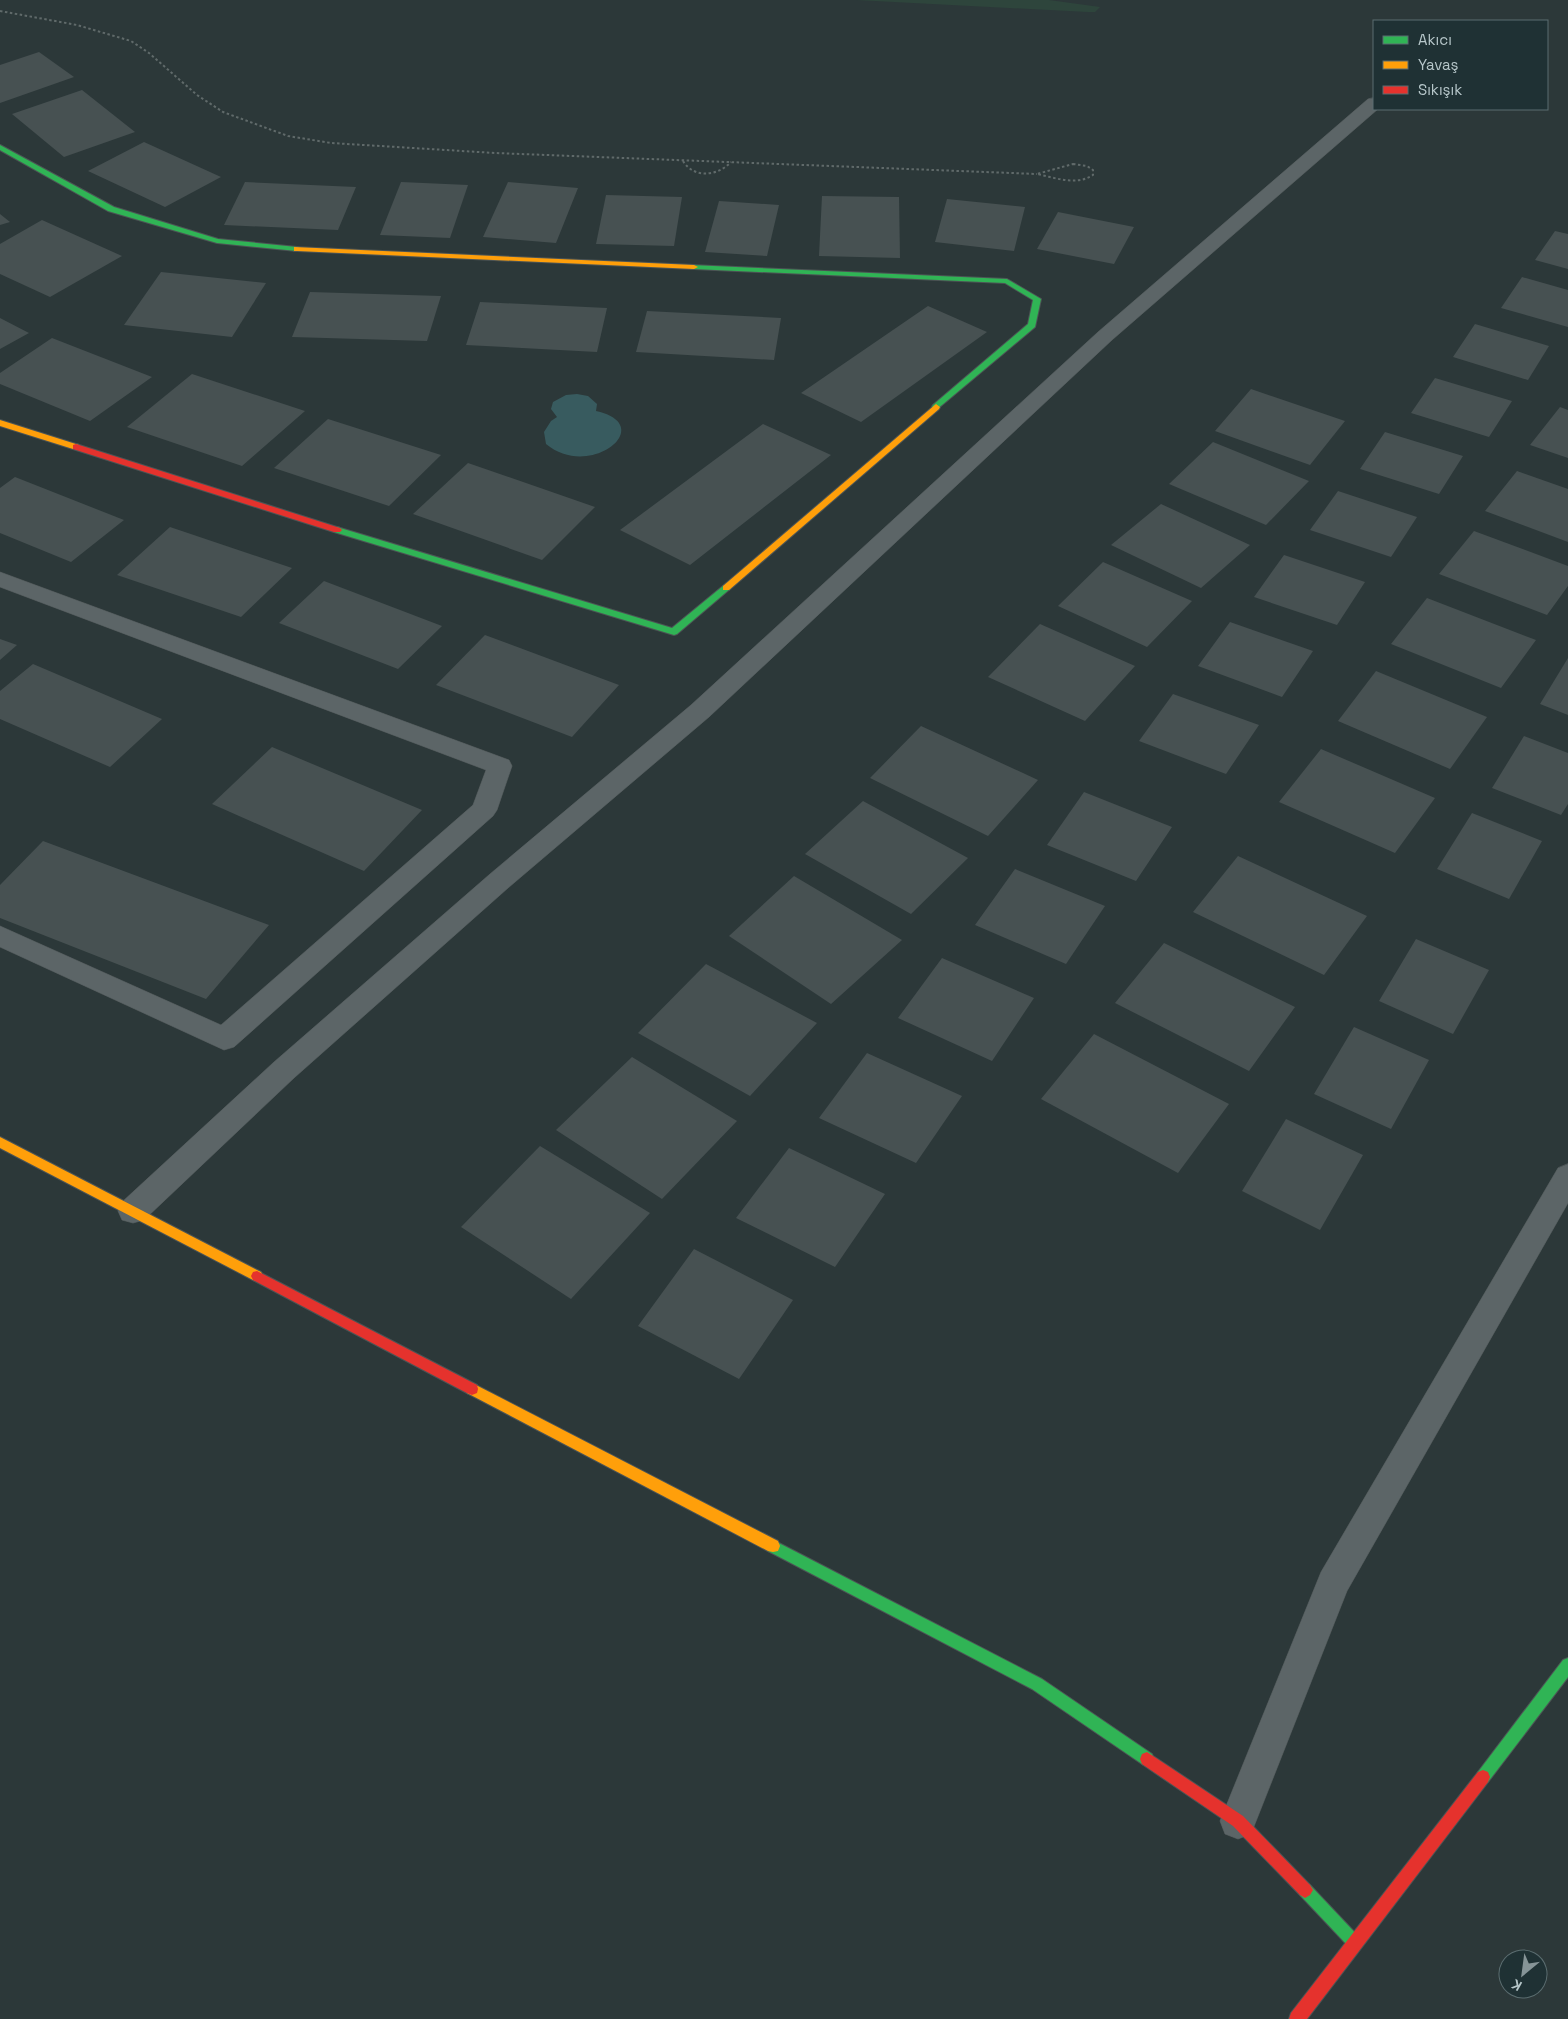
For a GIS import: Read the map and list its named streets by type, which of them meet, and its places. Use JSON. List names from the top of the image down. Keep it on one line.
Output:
{"legend":["Akıcı","Yavaş","Sıkışık"],"north":"bottom left"}
